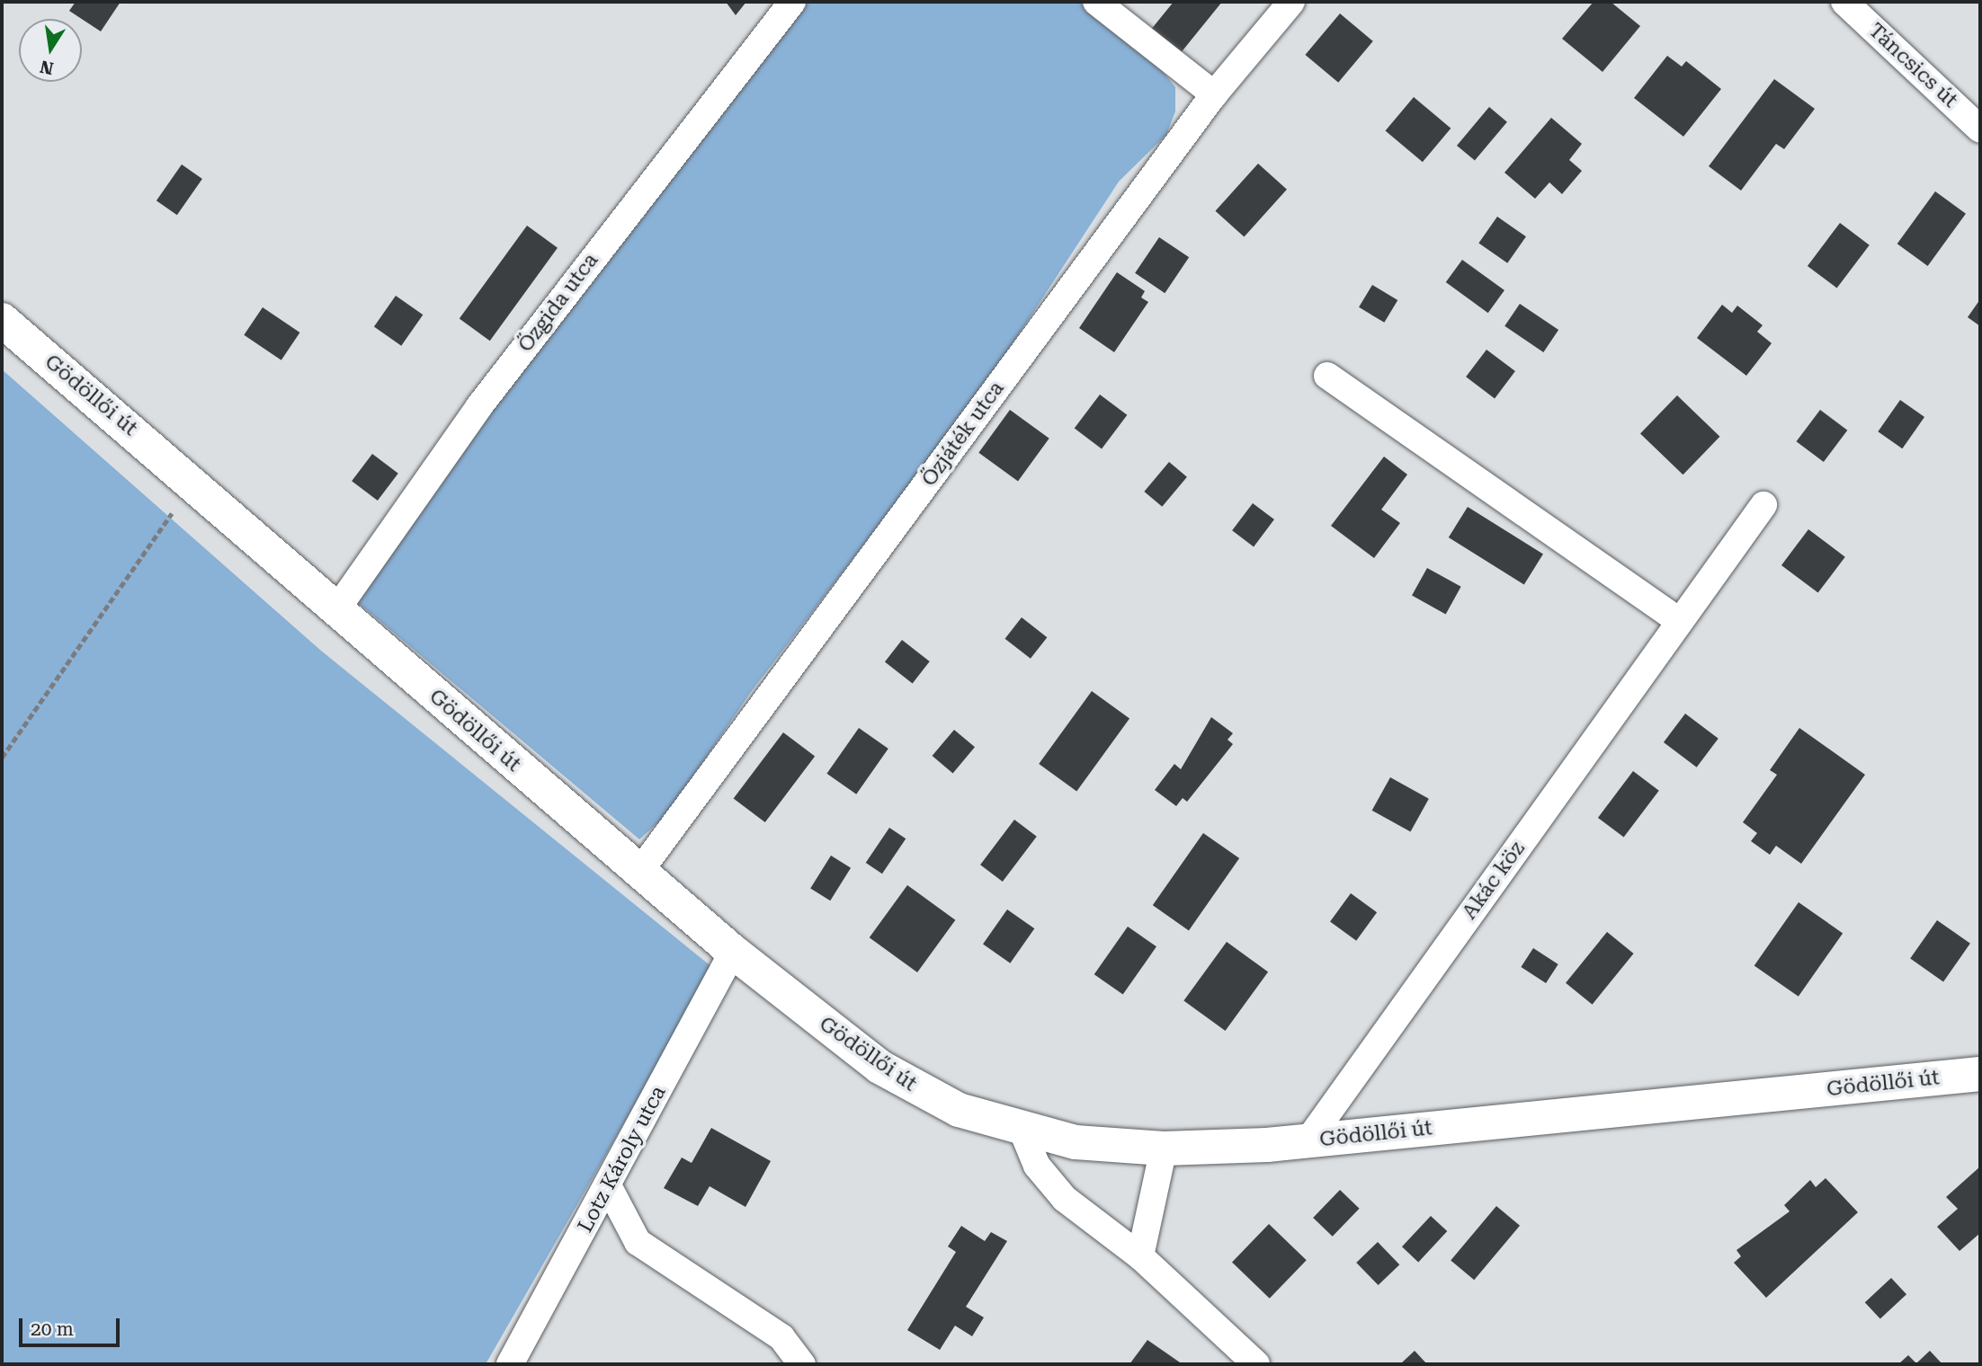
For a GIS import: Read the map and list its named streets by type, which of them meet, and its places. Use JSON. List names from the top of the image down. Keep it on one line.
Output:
{"streets":{"main road":["Gödöllői út"],"street":["Táncsics út","Őzgida utca","Őzjáték utca","Akác köz","Lotz Károly utca"]},"crossings":[["Őzgida utca","Gödöllői út"],["Gödöllői út","Őzjáték utca"],["Gödöllői út","Akác köz"],["Gödöllői út","Lotz Károly utca"]],"scale_bar":"20 m","north":"bottom"}
